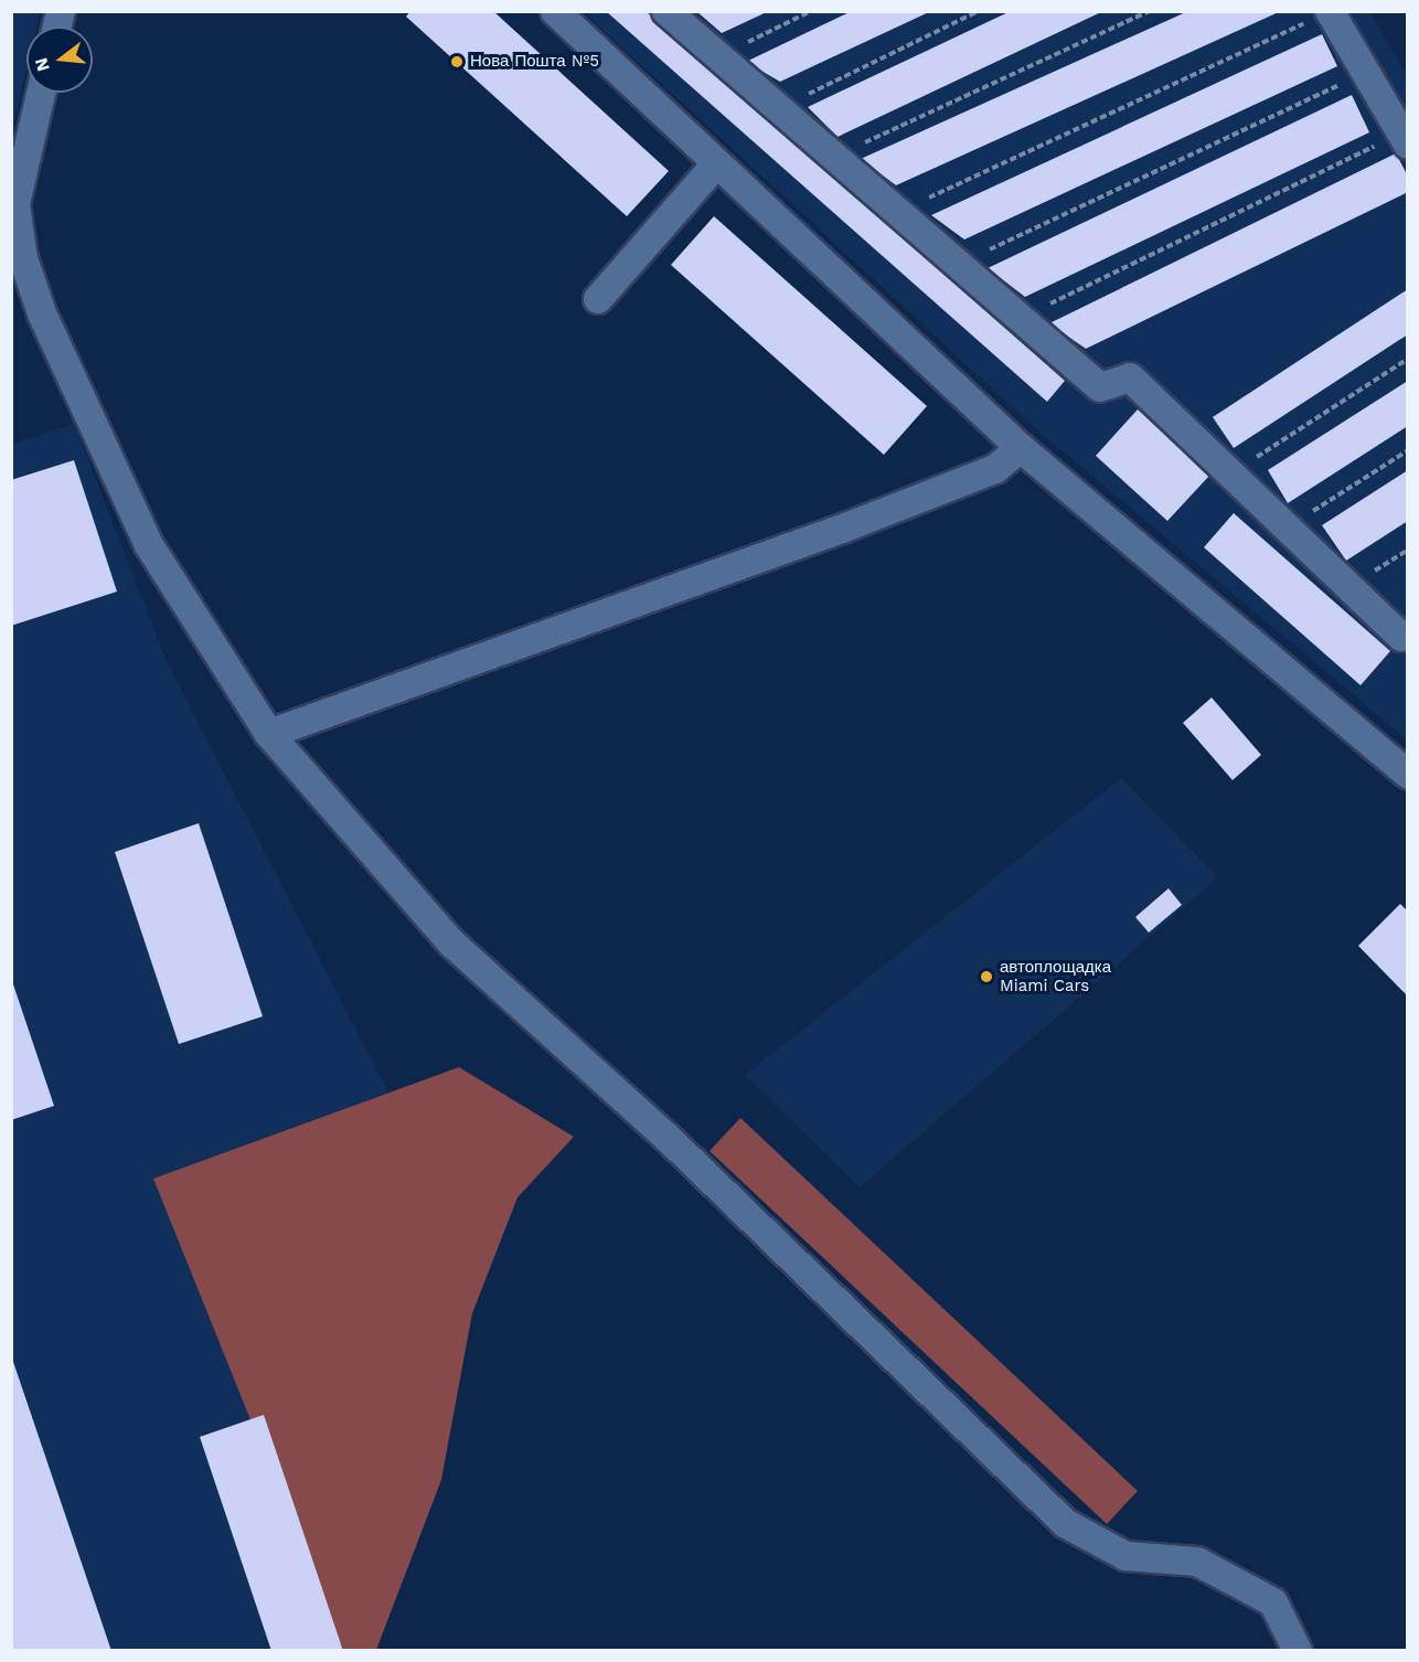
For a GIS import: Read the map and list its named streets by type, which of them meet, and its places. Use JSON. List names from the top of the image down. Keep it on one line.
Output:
{"places":["Нова Пошта №5","автоплощадка Miami Cars"],"north":"left"}
